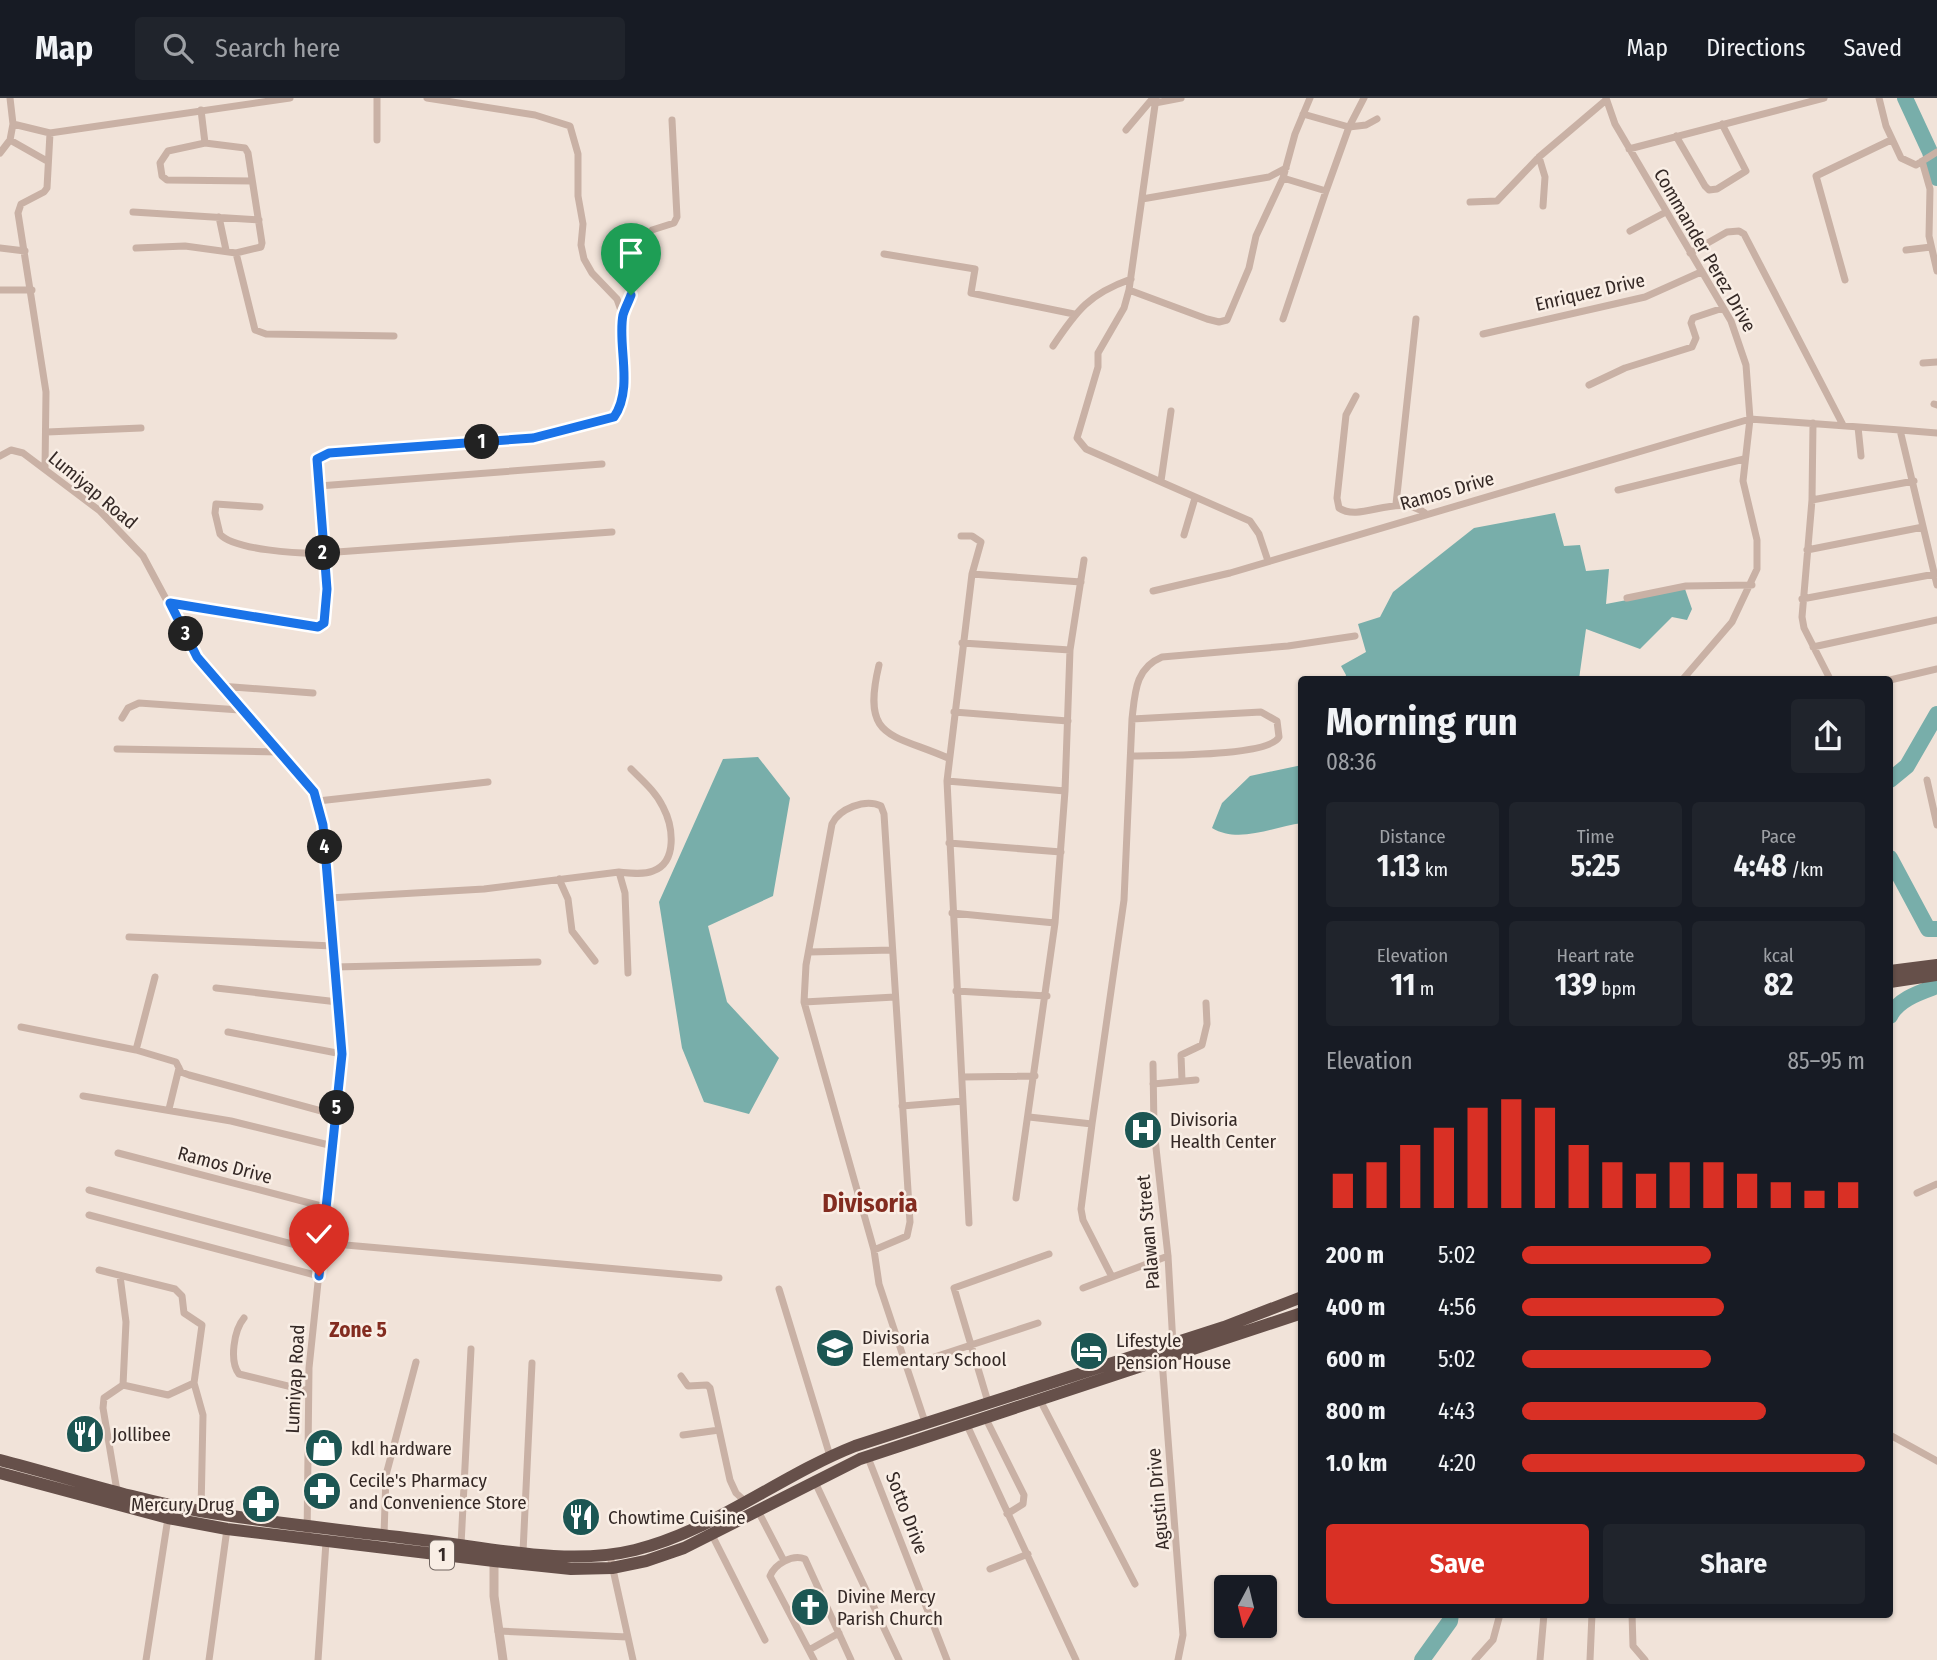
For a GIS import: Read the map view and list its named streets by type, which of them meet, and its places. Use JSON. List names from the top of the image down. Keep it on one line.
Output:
{"streets":{"highway":["1"],"street":["Commander Perez Drive","Enriquez Drive","Lumiyap Road","Ramos Drive","Palawan Street","Agustin Drive","Sotto Drive"]},"crossings":[["Commander Perez Drive","Enriquez Drive"],["Commander Perez Drive","Ramos Drive"],["Lumiyap Road","Ramos Drive"],["Lumiyap Road","1"],["Palawan Street","Agustin Drive"],["Palawan Street","1"],["Agustin Drive","1"],["Sotto Drive","1"]],"districts":["Divisoria","Zone 5"],"places":{"hospital":["Divisoria Health Center"],"school or university":["Divisoria Elementary School"],"hotel":["Lifestyle Pension House"],"restaurant":["Jollibee","Chowtime Cuisine"],"shop":["kdl hardware"],"pharmacy":["Cecile's Pharmacy and Convenience Store","Mercury Drug"],"church":["Divine Mercy Parish Church"]},"north":"bottom","page":{"header":"Map","search":"Search here","nav":["Map","Directions","Saved"],"pins":["1","2","3","4","5"],"heading":["Morning run","08:36"],"stats":[["Distance","1.13 km"],["Time","5:25"],["Pace","4:48 /km"],["Elevation","11 m"],["Heart rate","139 bpm"],["kcal","82"]],"chart":["Elevation","85–95 m"],"list":[{"name":"200 m","note":"5:02"},{"name":"400 m","note":"4:56"},{"name":"600 m","note":"5:02"},{"name":"800 m","note":"4:43"},{"name":"1.0 km","note":"4:20"}],"buttons":["Save","Share"]}}
